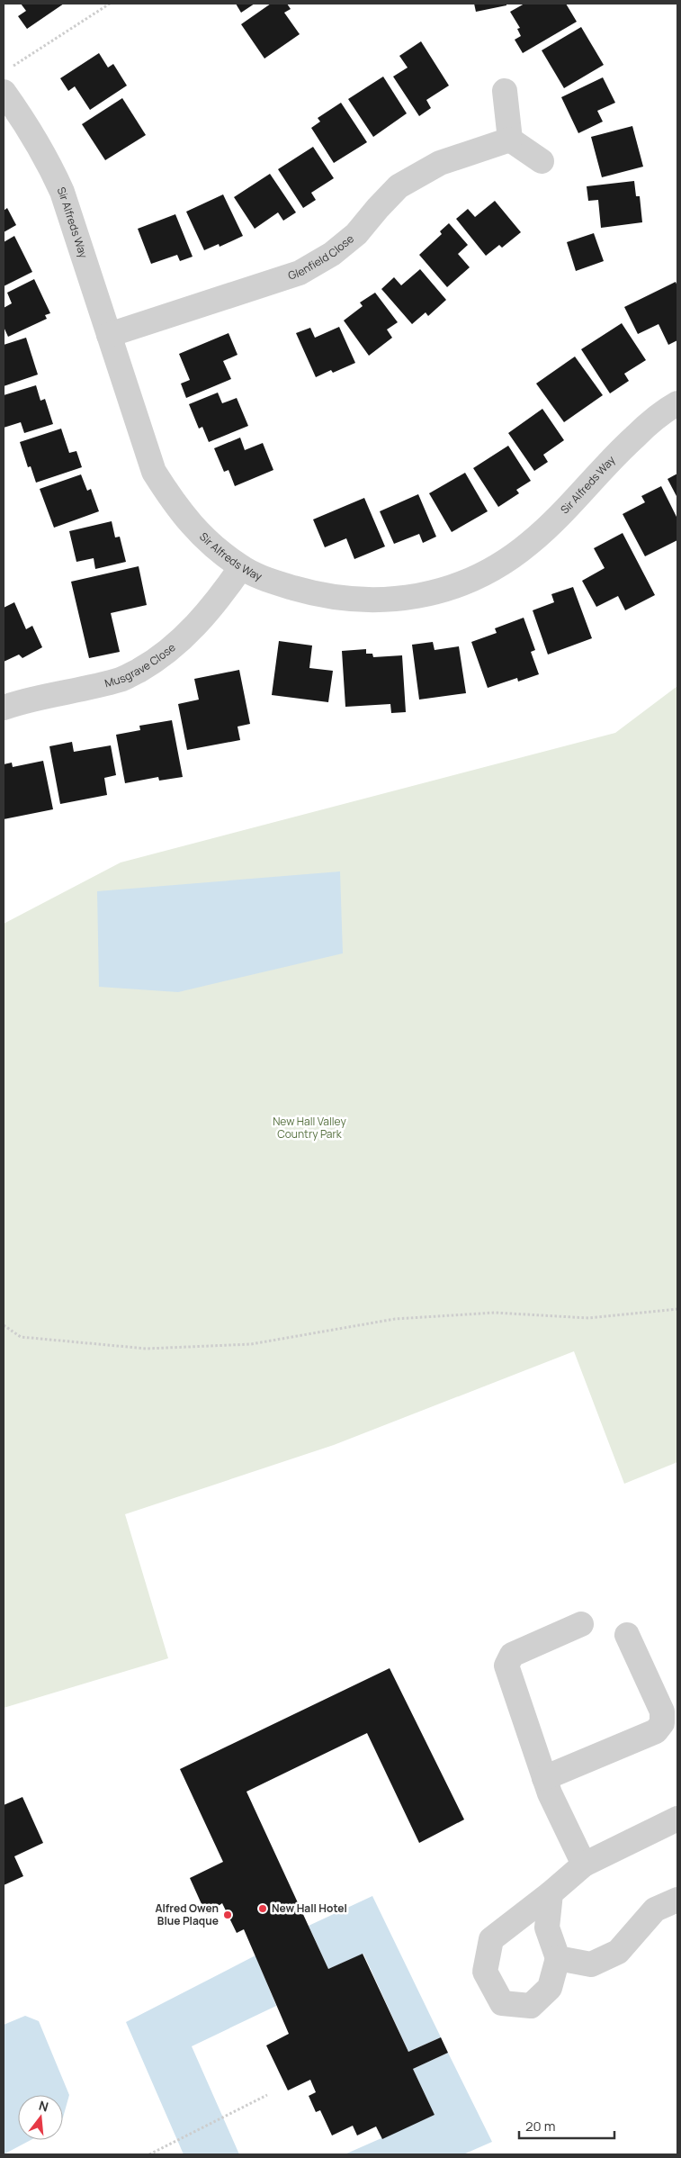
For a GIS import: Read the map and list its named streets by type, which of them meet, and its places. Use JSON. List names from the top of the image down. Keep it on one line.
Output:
{"streets":{"street":["Sir Alfreds Way","Glenfield Close","Musgrave Close"]},"crossings":[["Sir Alfreds Way","Glenfield Close"],["Sir Alfreds Way","Musgrave Close"]],"parks":["New Hall Valley Country Park"],"places":["New Hall Hotel","Alfred Owen Blue Plaque"],"scale_bar":"20 m","north":"top"}
